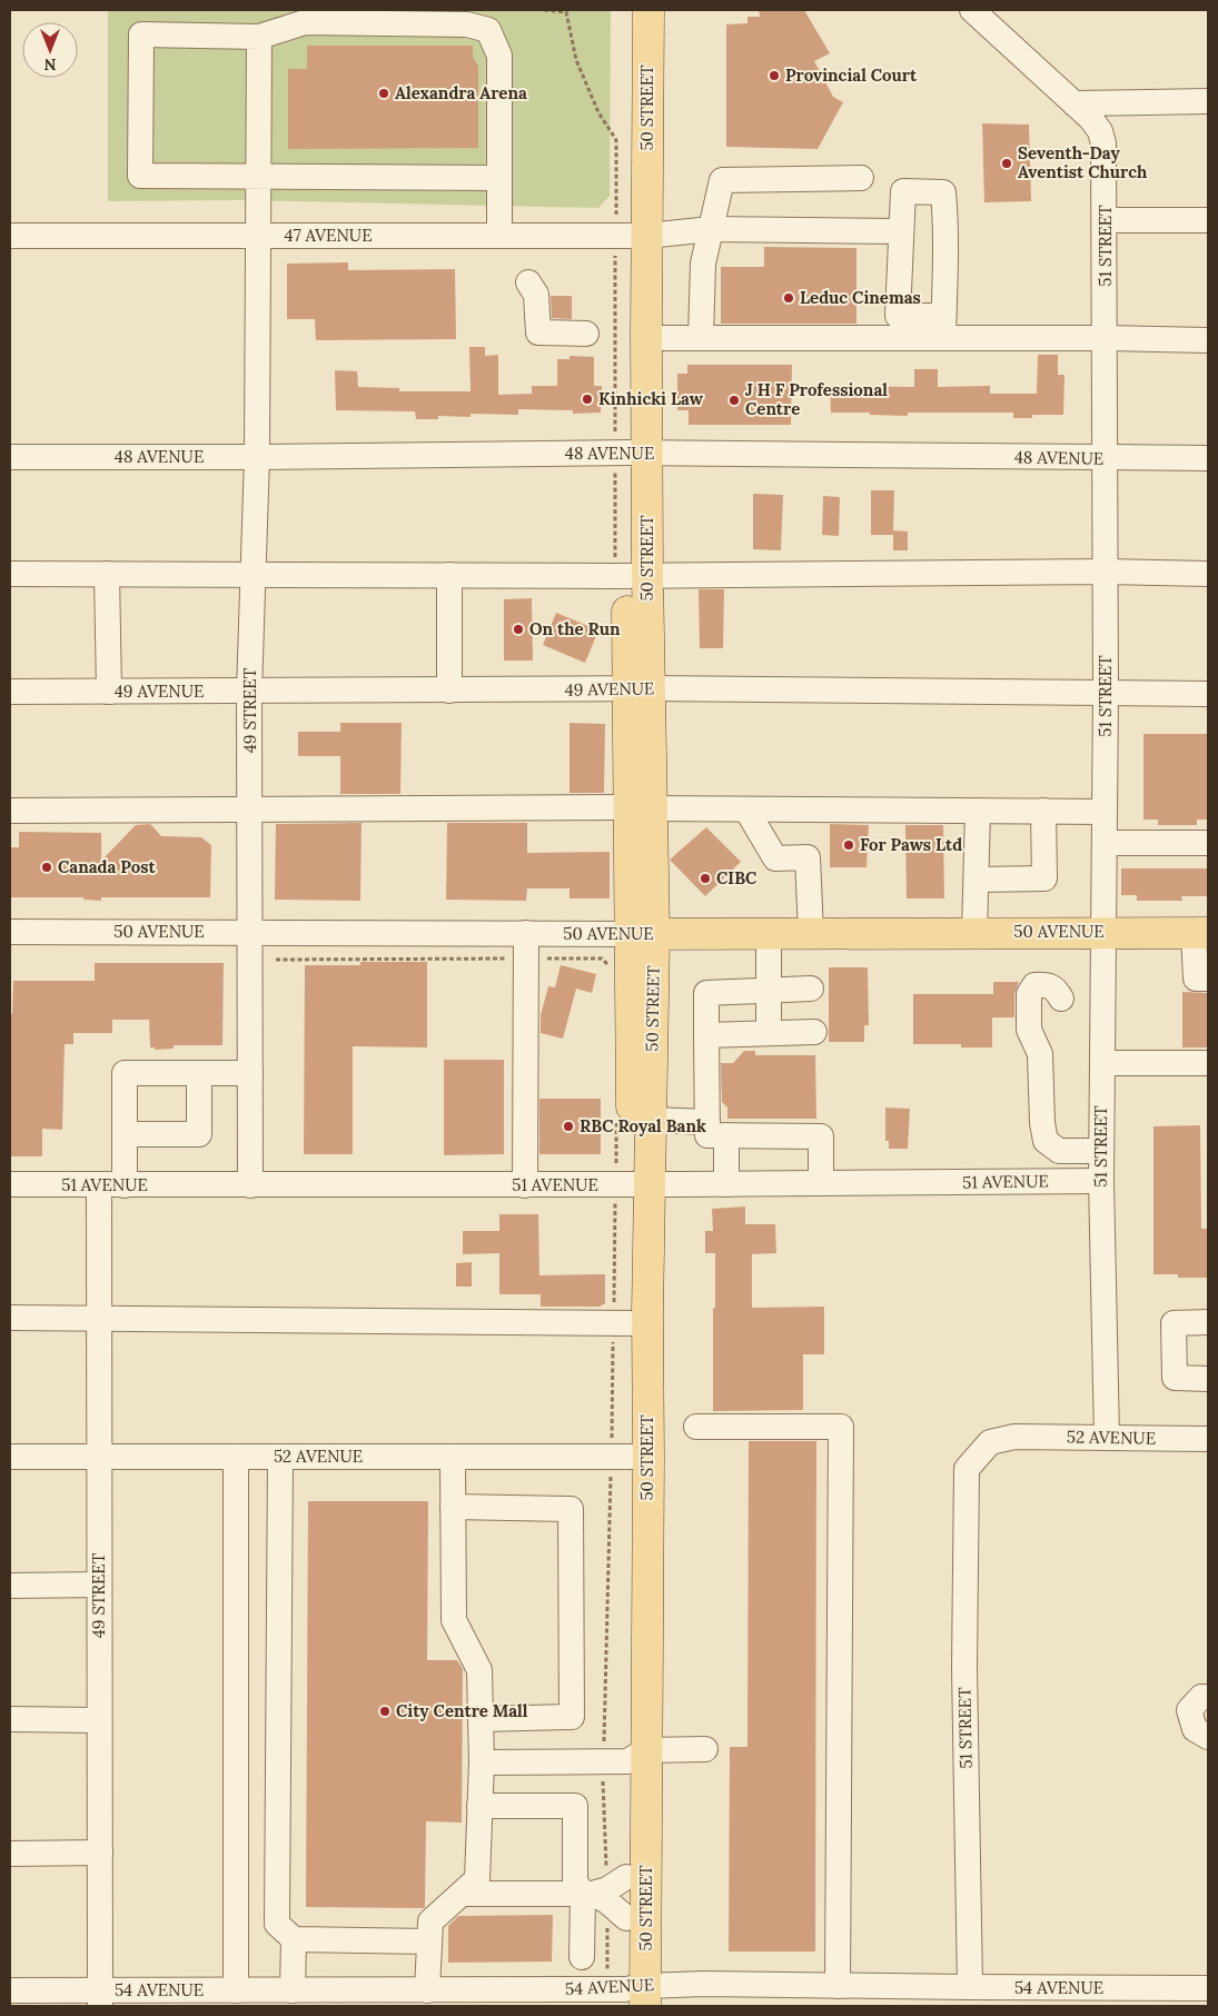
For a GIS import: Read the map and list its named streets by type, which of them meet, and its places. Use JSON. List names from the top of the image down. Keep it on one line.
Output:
{"streets":{"main road":["50 STREET","50 AVENUE"],"street":["47 AVENUE","51 STREET","48 AVENUE","49 AVENUE","49 STREET","51 AVENUE","52 AVENUE","54 AVENUE"]},"crossings":[["50 STREET","47 AVENUE"],["50 STREET","48 AVENUE"],["50 STREET","49 AVENUE"],["50 STREET","50 AVENUE"],["50 STREET","51 AVENUE"],["50 STREET","52 AVENUE"],["50 STREET","54 AVENUE"],["47 AVENUE","49 STREET"],["51 STREET","48 AVENUE"],["51 STREET","49 AVENUE"],["51 STREET","50 AVENUE"],["51 STREET","51 AVENUE"],["51 STREET","52 AVENUE"],["51 STREET","54 AVENUE"],["48 AVENUE","49 STREET"],["49 AVENUE","49 STREET"],["49 STREET","50 AVENUE"],["49 STREET","51 AVENUE"],["49 STREET","52 AVENUE"],["49 STREET","54 AVENUE"]],"places":["Provincial Court","Alexandra Arena","Seventh-Day Aventist Church","Leduc Cinemas","Kinhicki Law","J H F Professional Centre","On the Run","For Paws Ltd","Canada Post","CIBC","RBC Royal Bank","City Centre Mall"],"north":"bottom"}
